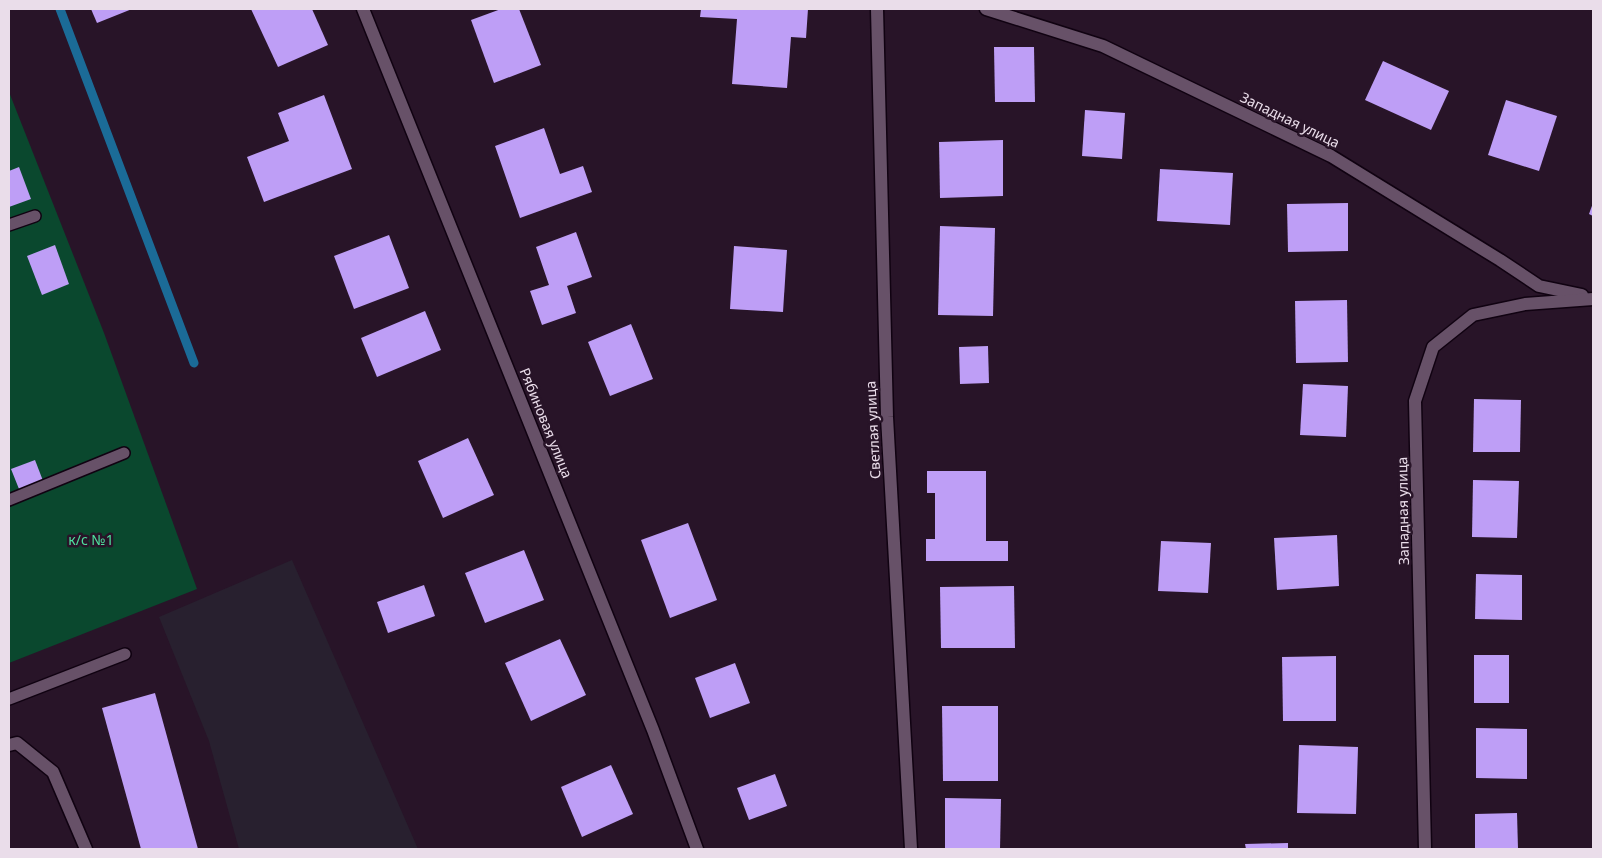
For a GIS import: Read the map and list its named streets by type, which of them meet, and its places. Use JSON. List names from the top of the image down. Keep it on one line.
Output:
{"streets":{"street":["Западная улица","Рябиновая улица","Светлая улица"]},"parks":["к/с №1"]}
